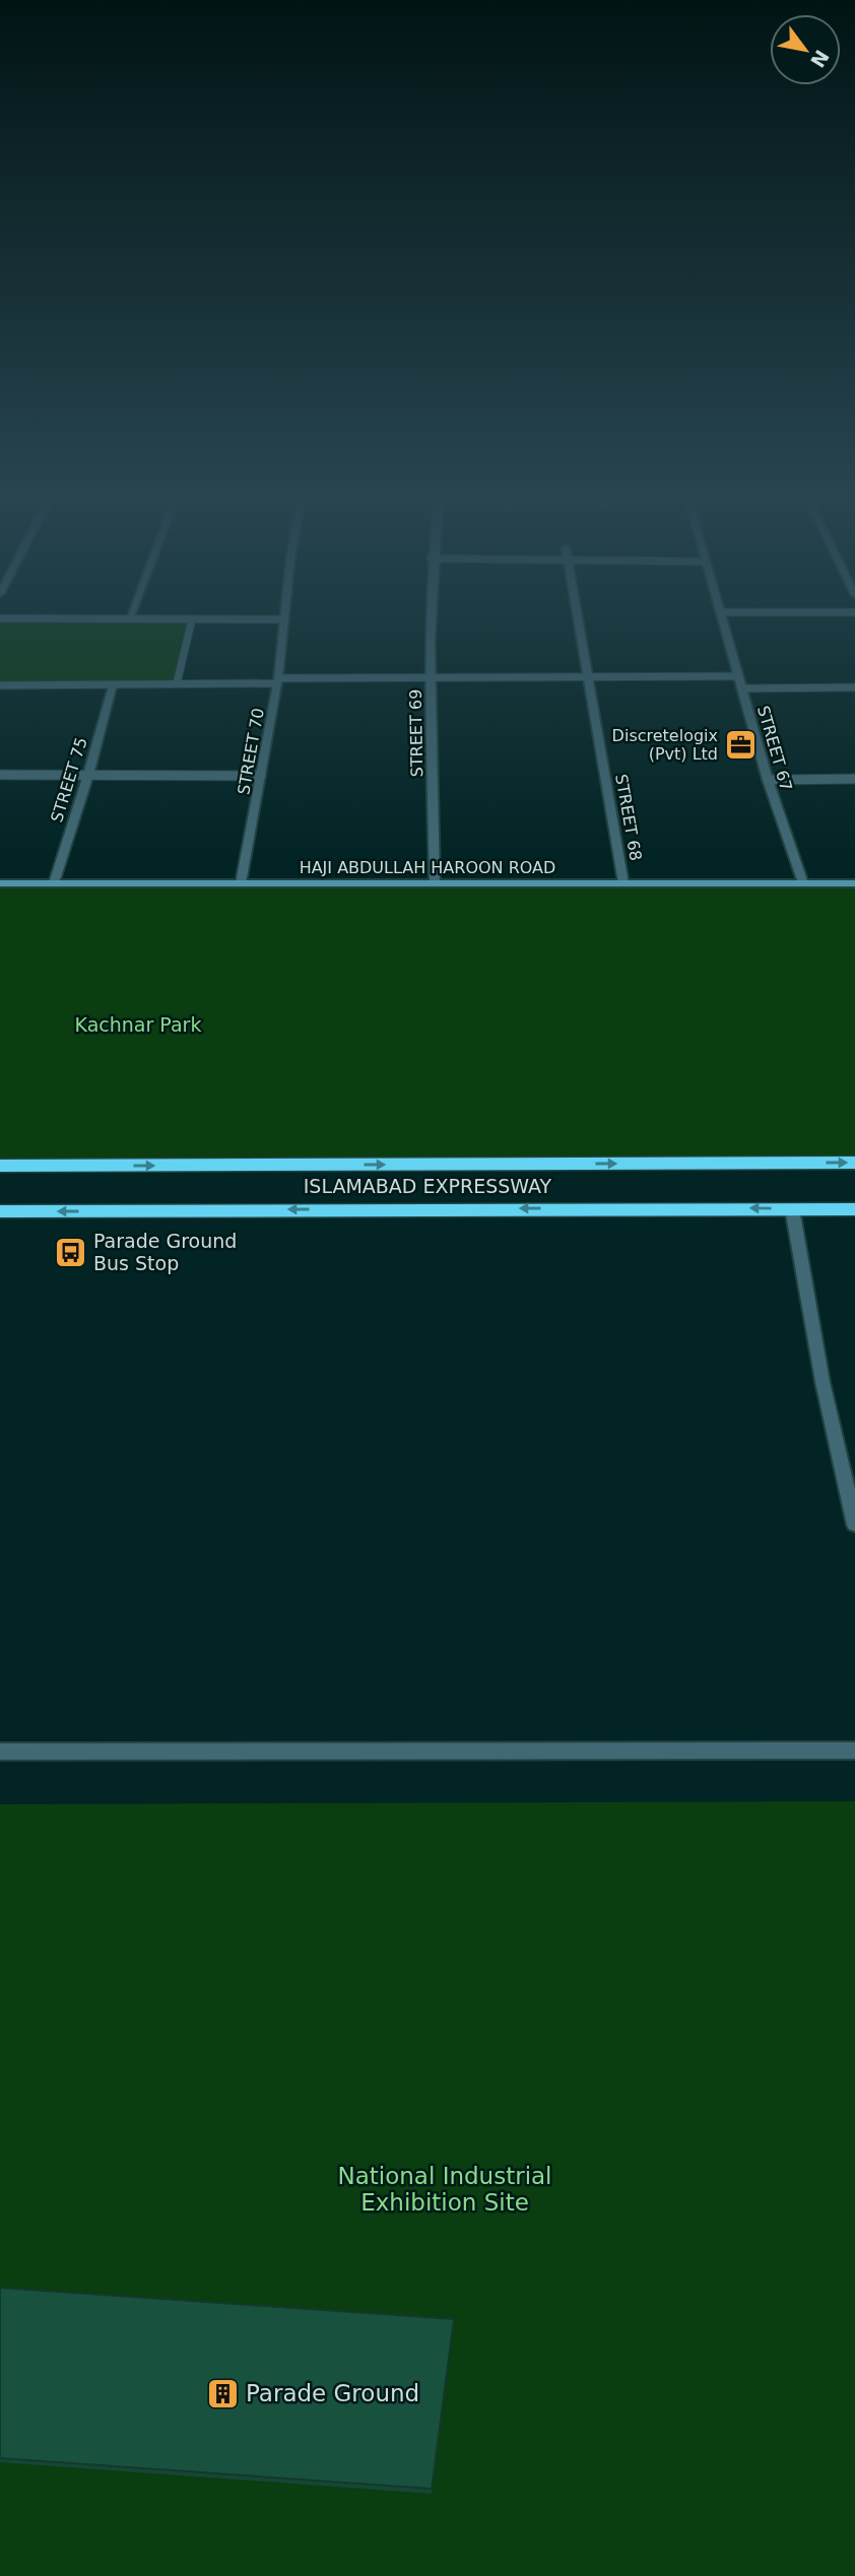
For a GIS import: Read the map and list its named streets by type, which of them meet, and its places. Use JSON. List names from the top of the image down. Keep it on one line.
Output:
{"streets":{"highway":["ISLAMABAD EXPRESSWAY"],"street":["STREET 69","STREET 67","STREET 70","STREET 75","STREET 68","HAJI ABDULLAH HAROON ROAD"]},"crossings":[["STREET 69","HAJI ABDULLAH HAROON ROAD"],["STREET 67","HAJI ABDULLAH HAROON ROAD"],["STREET 70","HAJI ABDULLAH HAROON ROAD"],["STREET 75","HAJI ABDULLAH HAROON ROAD"],["STREET 68","HAJI ABDULLAH HAROON ROAD"]],"parks":["Kachnar Park","National Industrial Exhibition Site"],"places":{"office":["Discretelogix (Pvt) Ltd"],"bus stop":["Parade Ground Bus Stop"],"building":["Parade Ground"]},"north":"bottom right"}
